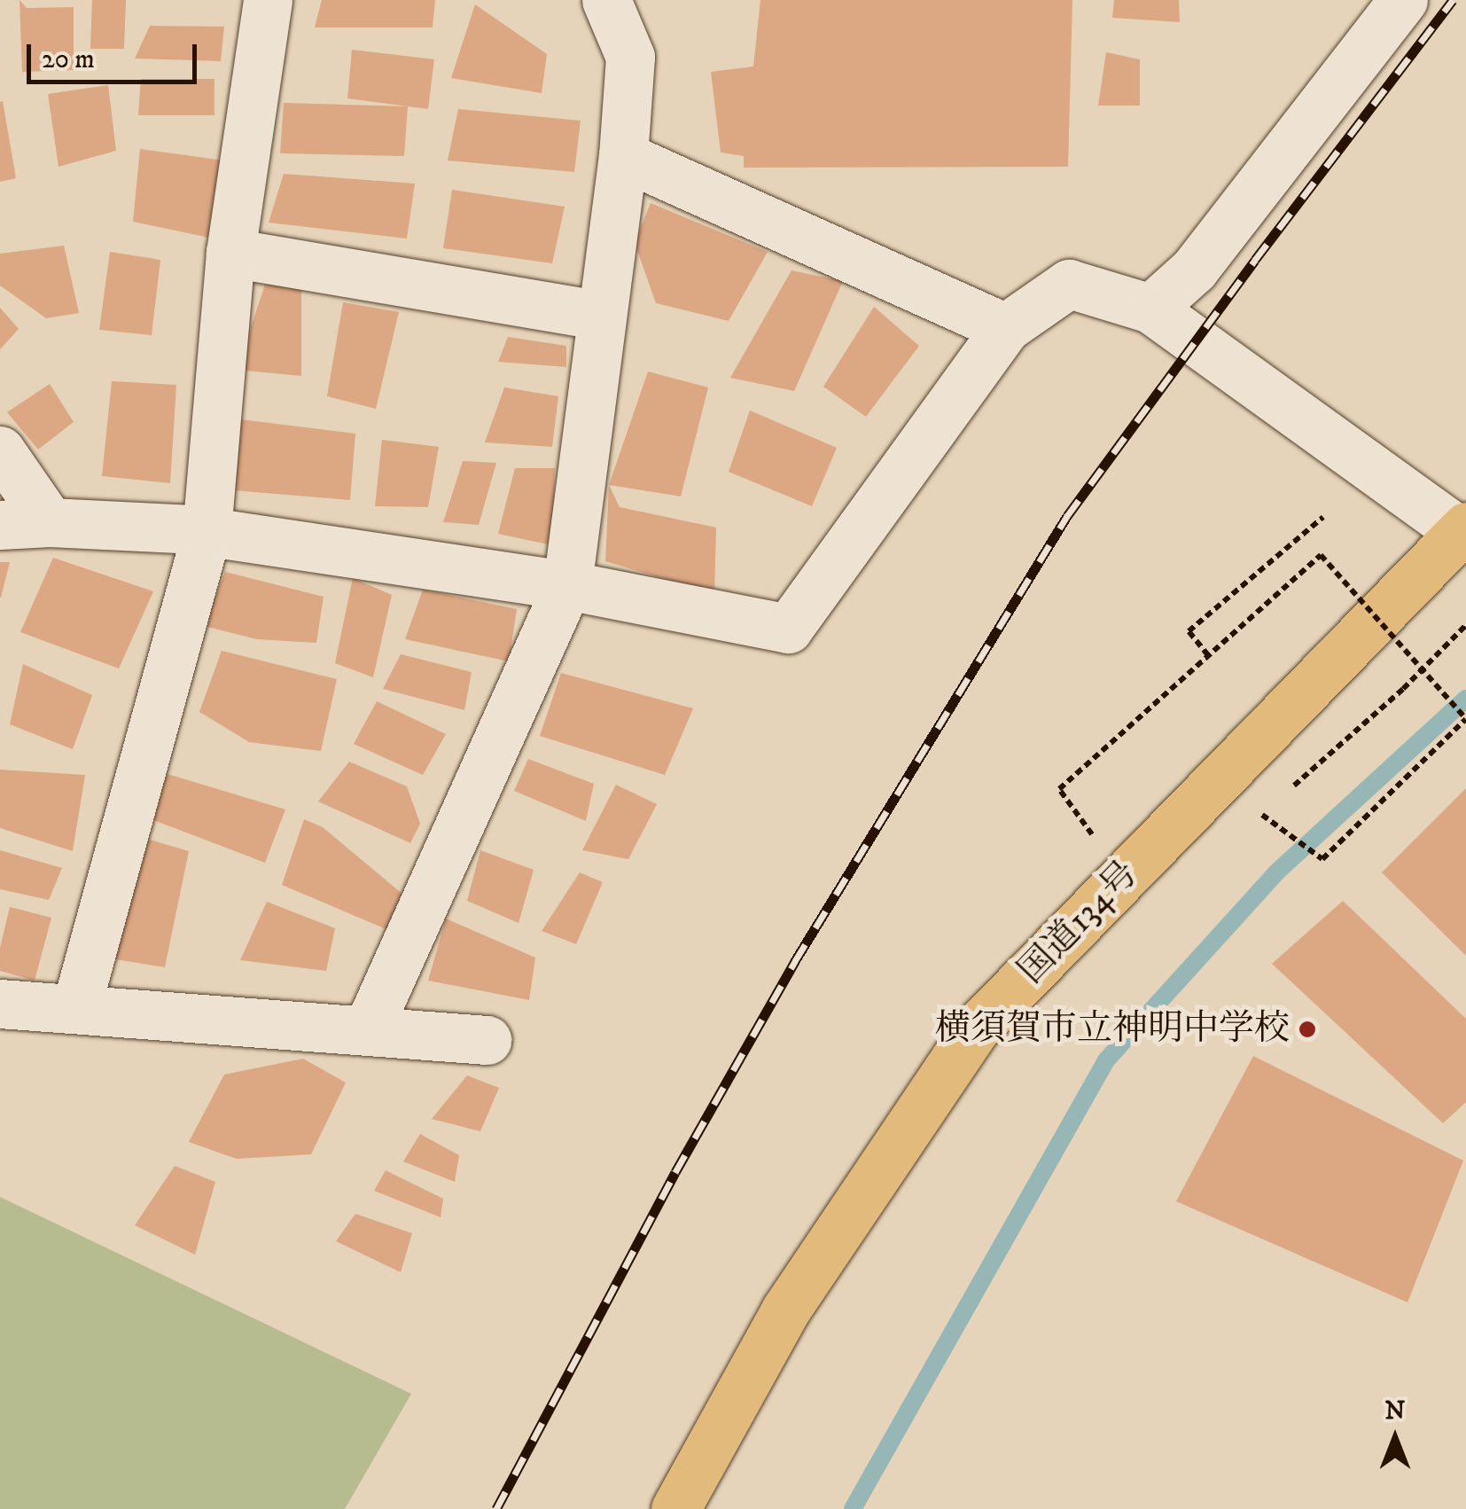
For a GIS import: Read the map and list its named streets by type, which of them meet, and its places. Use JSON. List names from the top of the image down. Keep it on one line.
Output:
{"streets":{"highway":["国道134号"]},"places":["横須賀市立神明中学校"],"scale_bar":"20 m","north":"top"}
